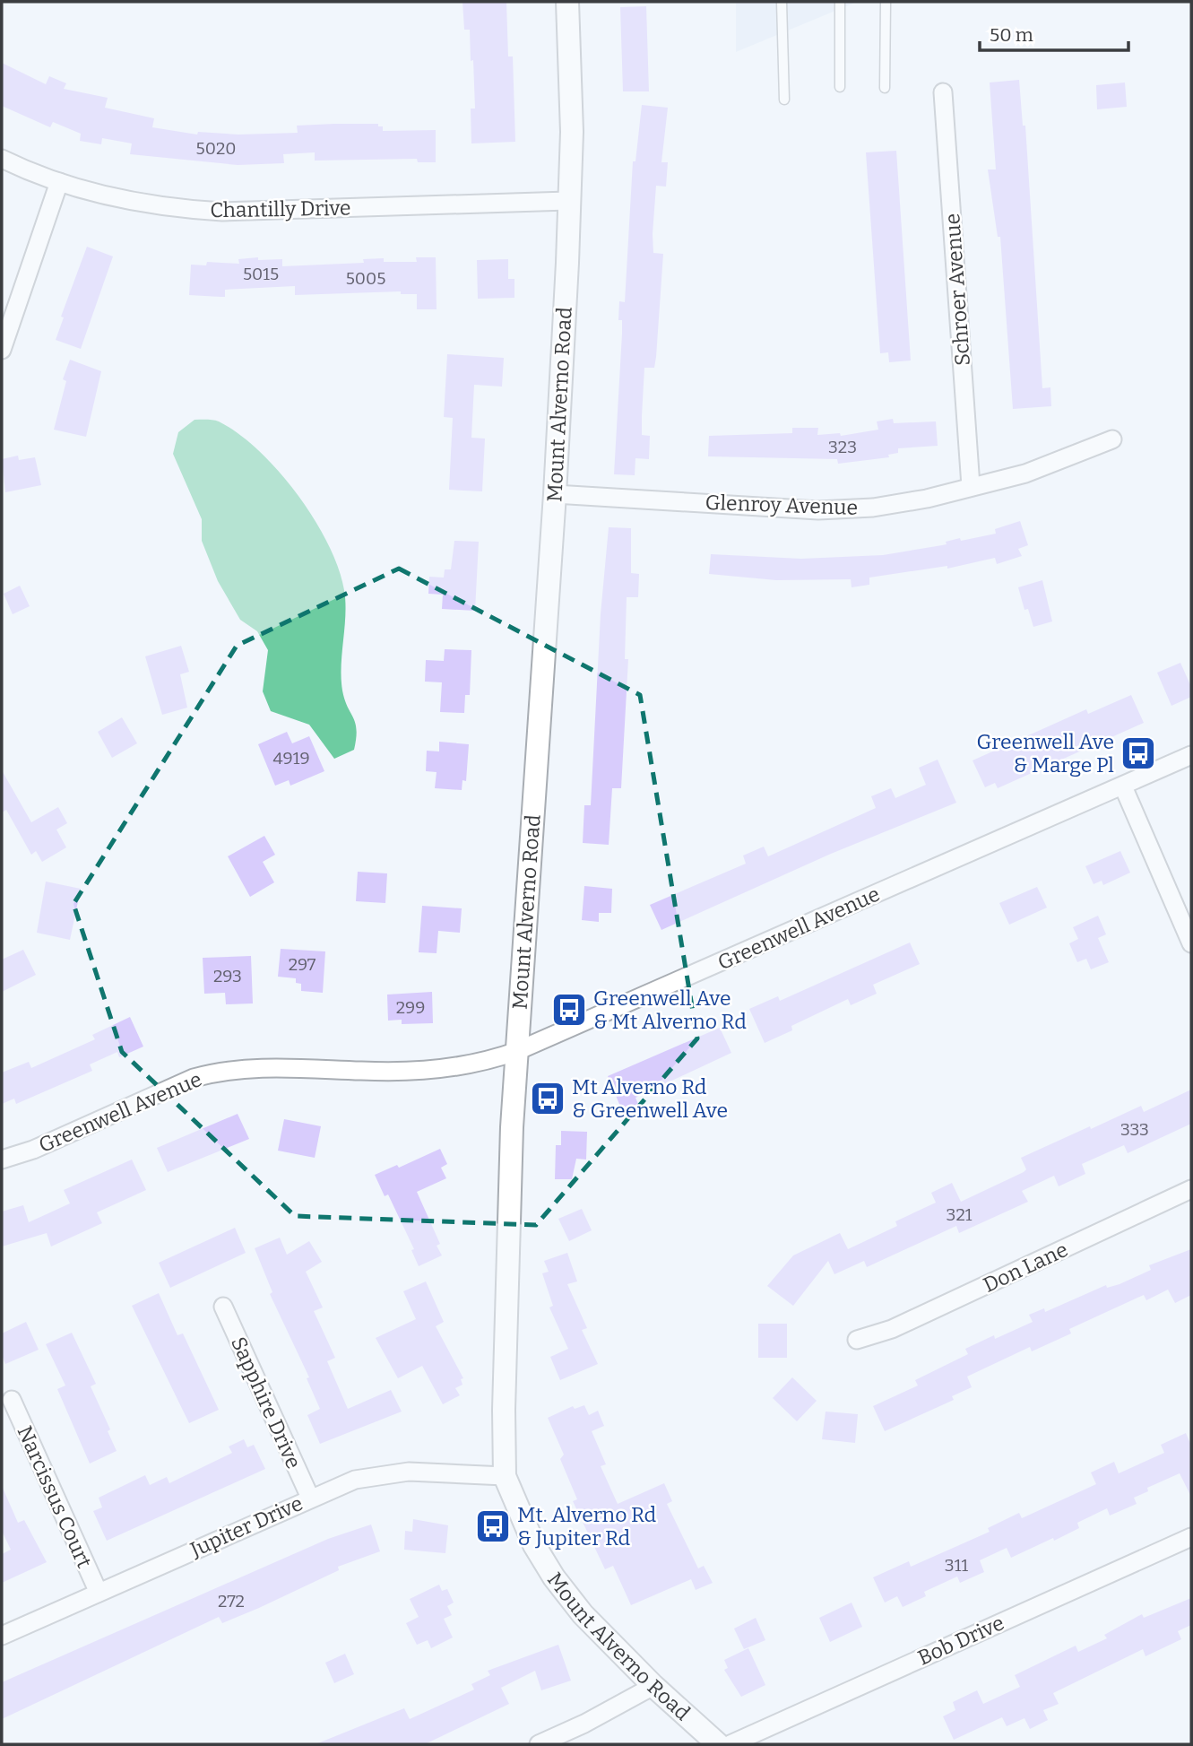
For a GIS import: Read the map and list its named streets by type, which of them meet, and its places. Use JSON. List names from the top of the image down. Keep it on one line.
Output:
{"streets":{"street":["Chantilly Drive","Schroer Avenue","Mount Alverno Road","Glenroy Avenue","Greenwell Avenue","Don Lane","Sapphire Drive","Narcissus Court","Jupiter Drive","Bob Drive"]},"crossings":[["Chantilly Drive","Mount Alverno Road"],["Schroer Avenue","Glenroy Avenue"],["Mount Alverno Road","Glenroy Avenue"],["Mount Alverno Road","Greenwell Avenue"],["Mount Alverno Road","Jupiter Drive"],["Sapphire Drive","Jupiter Drive"],["Narcissus Court","Jupiter Drive"]],"places":{"bus stop":["Greenwell Ave & Marge Pl","Greenwell Ave & Mt Alverno Rd","Mt Alverno Rd & Greenwell Ave","Mt. Alverno Rd & Jupiter Rd"]},"house_numbers":["5020","5015","5005","323","4919","297","293","299","333","321","311","272"],"scale_bar":"50 m"}
